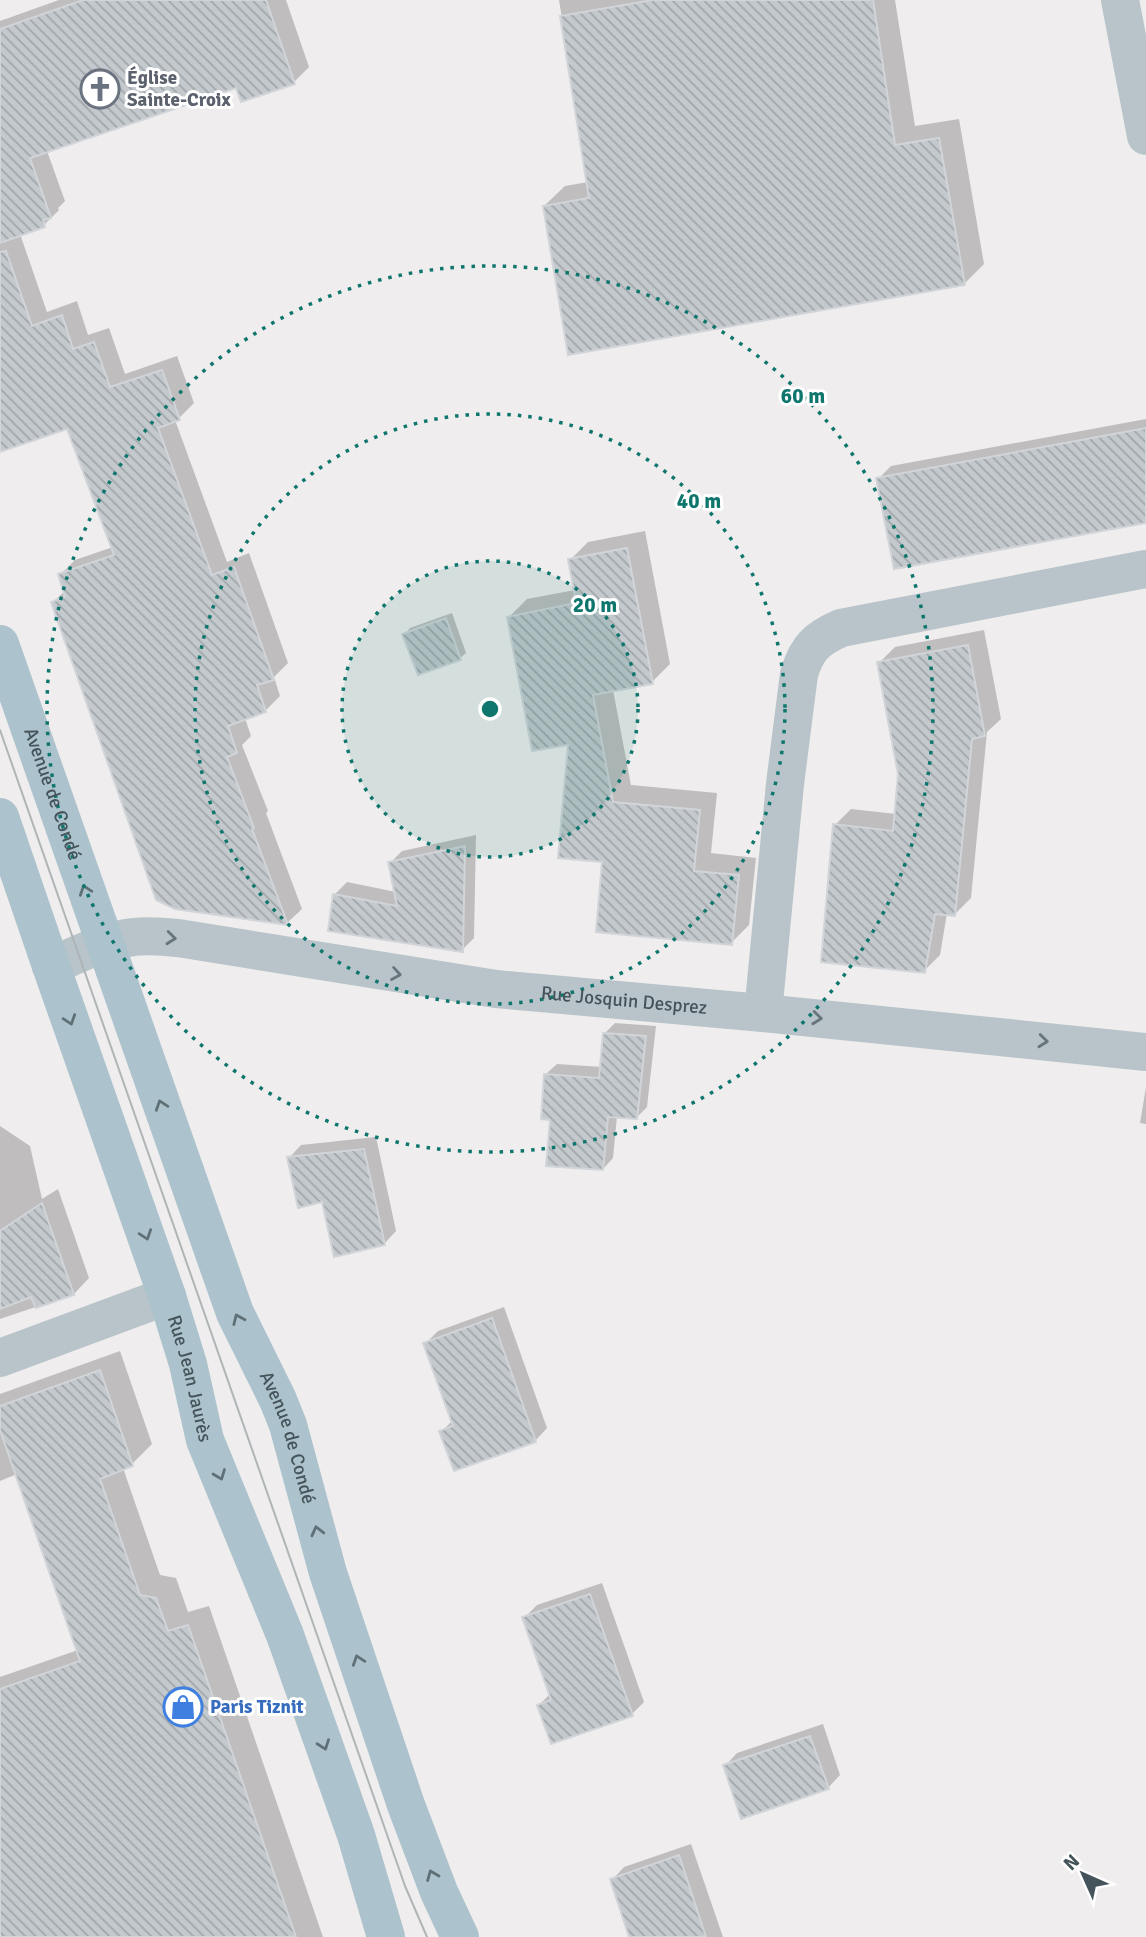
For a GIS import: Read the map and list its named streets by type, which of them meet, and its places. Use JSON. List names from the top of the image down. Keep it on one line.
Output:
{"streets":{"main road":["Avenue de Condé","Rue Jean Jaurès"],"street":["Rue Josquin Desprez"]},"crossings":[["Avenue de Condé","Rue Josquin Desprez"]],"one_way":["Avenue de Condé","Rue Josquin Desprez","Rue Jean Jaurès"],"places":{"church":["Église Sainte-Croix"],"shop":["Paris Tiznit"]},"north":"top left","rings":["60 m","40 m","20 m"]}
